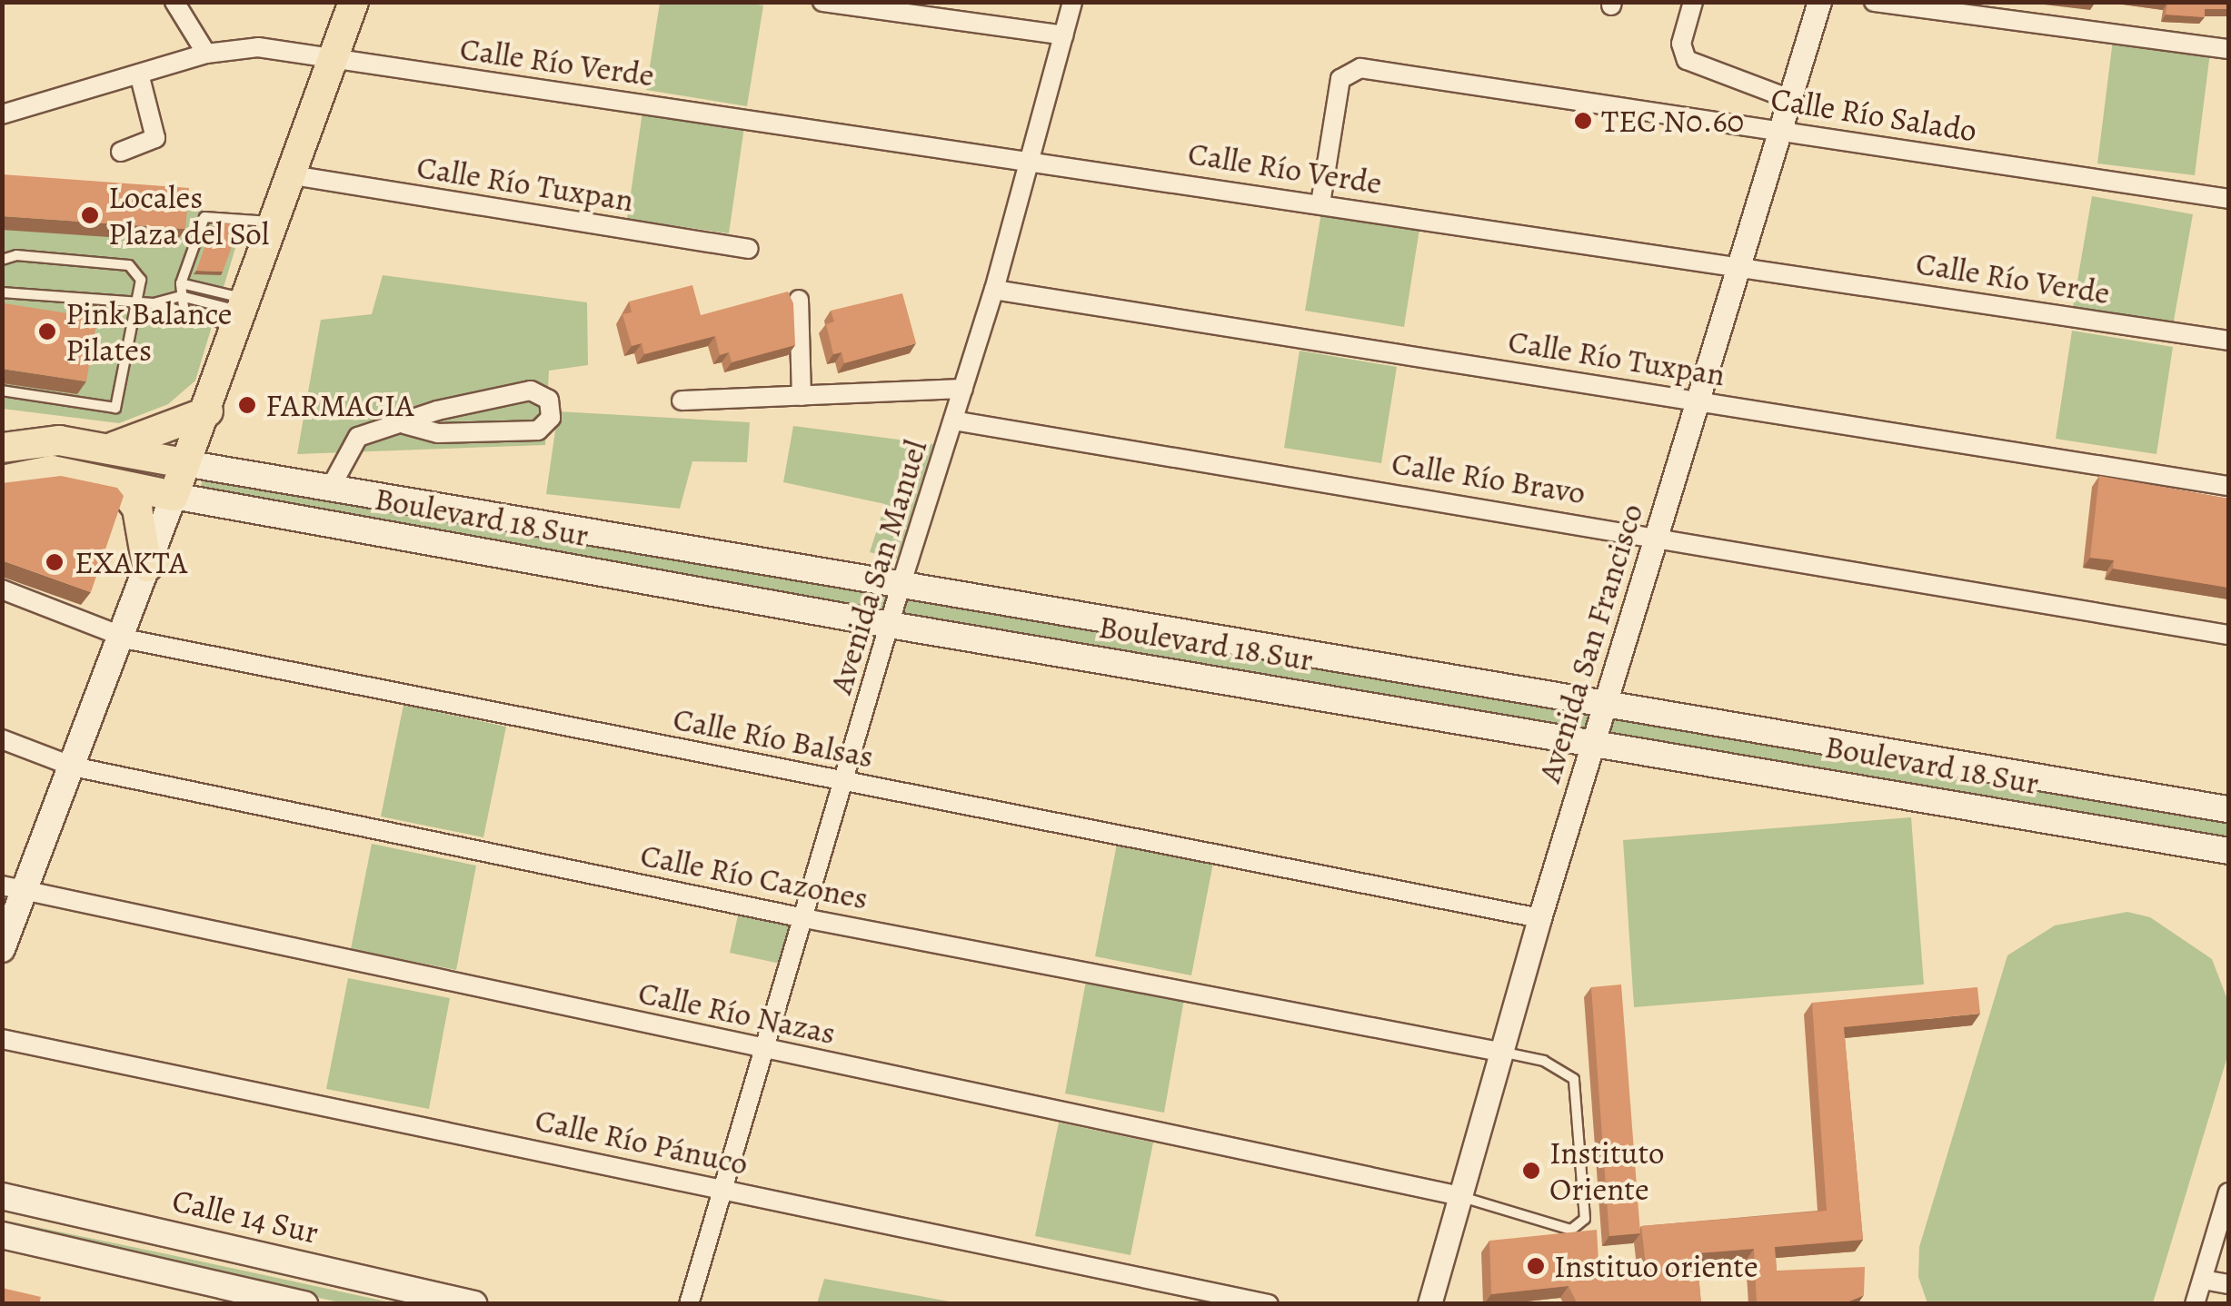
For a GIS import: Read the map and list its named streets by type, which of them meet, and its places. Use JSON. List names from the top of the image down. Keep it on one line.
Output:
{"streets":{"main road":["Boulevard 18 Sur","Calle 14 Sur"],"street":["Calle Río Verde","Calle Río Salado","Calle Río Tuxpan","Calle Río Bravo","Avenida San Manuel","Avenida San Francisco","Calle Río Balsas","Calle Río Cazones","Calle Río Nazas","Calle Río Pánuco"]},"crossings":[["Calle Río Verde","Calle Río Salado"],["Calle Río Verde","Avenida San Manuel"],["Calle Río Verde","Avenida San Francisco"],["Calle Río Salado","Avenida San Francisco"],["Calle Río Tuxpan","Avenida San Manuel"],["Calle Río Tuxpan","Avenida San Francisco"],["Calle Río Bravo","Avenida San Manuel"],["Calle Río Bravo","Avenida San Francisco"],["Boulevard 18 Sur","Avenida San Manuel"],["Boulevard 18 Sur","Avenida San Francisco"],["Avenida San Manuel","Calle Río Balsas"],["Avenida San Manuel","Calle Río Cazones"],["Avenida San Manuel","Calle Río Nazas"],["Avenida San Manuel","Calle Río Pánuco"],["Avenida San Francisco","Calle Río Balsas"],["Avenida San Francisco","Calle Río Cazones"],["Avenida San Francisco","Calle Río Nazas"]],"places":["TEC N0.60","Locales Plaza del Sol","Pink Balance Pilates","FARMACIA","EXAKTA","Instituto Oriente","Instituo oriente"]}
